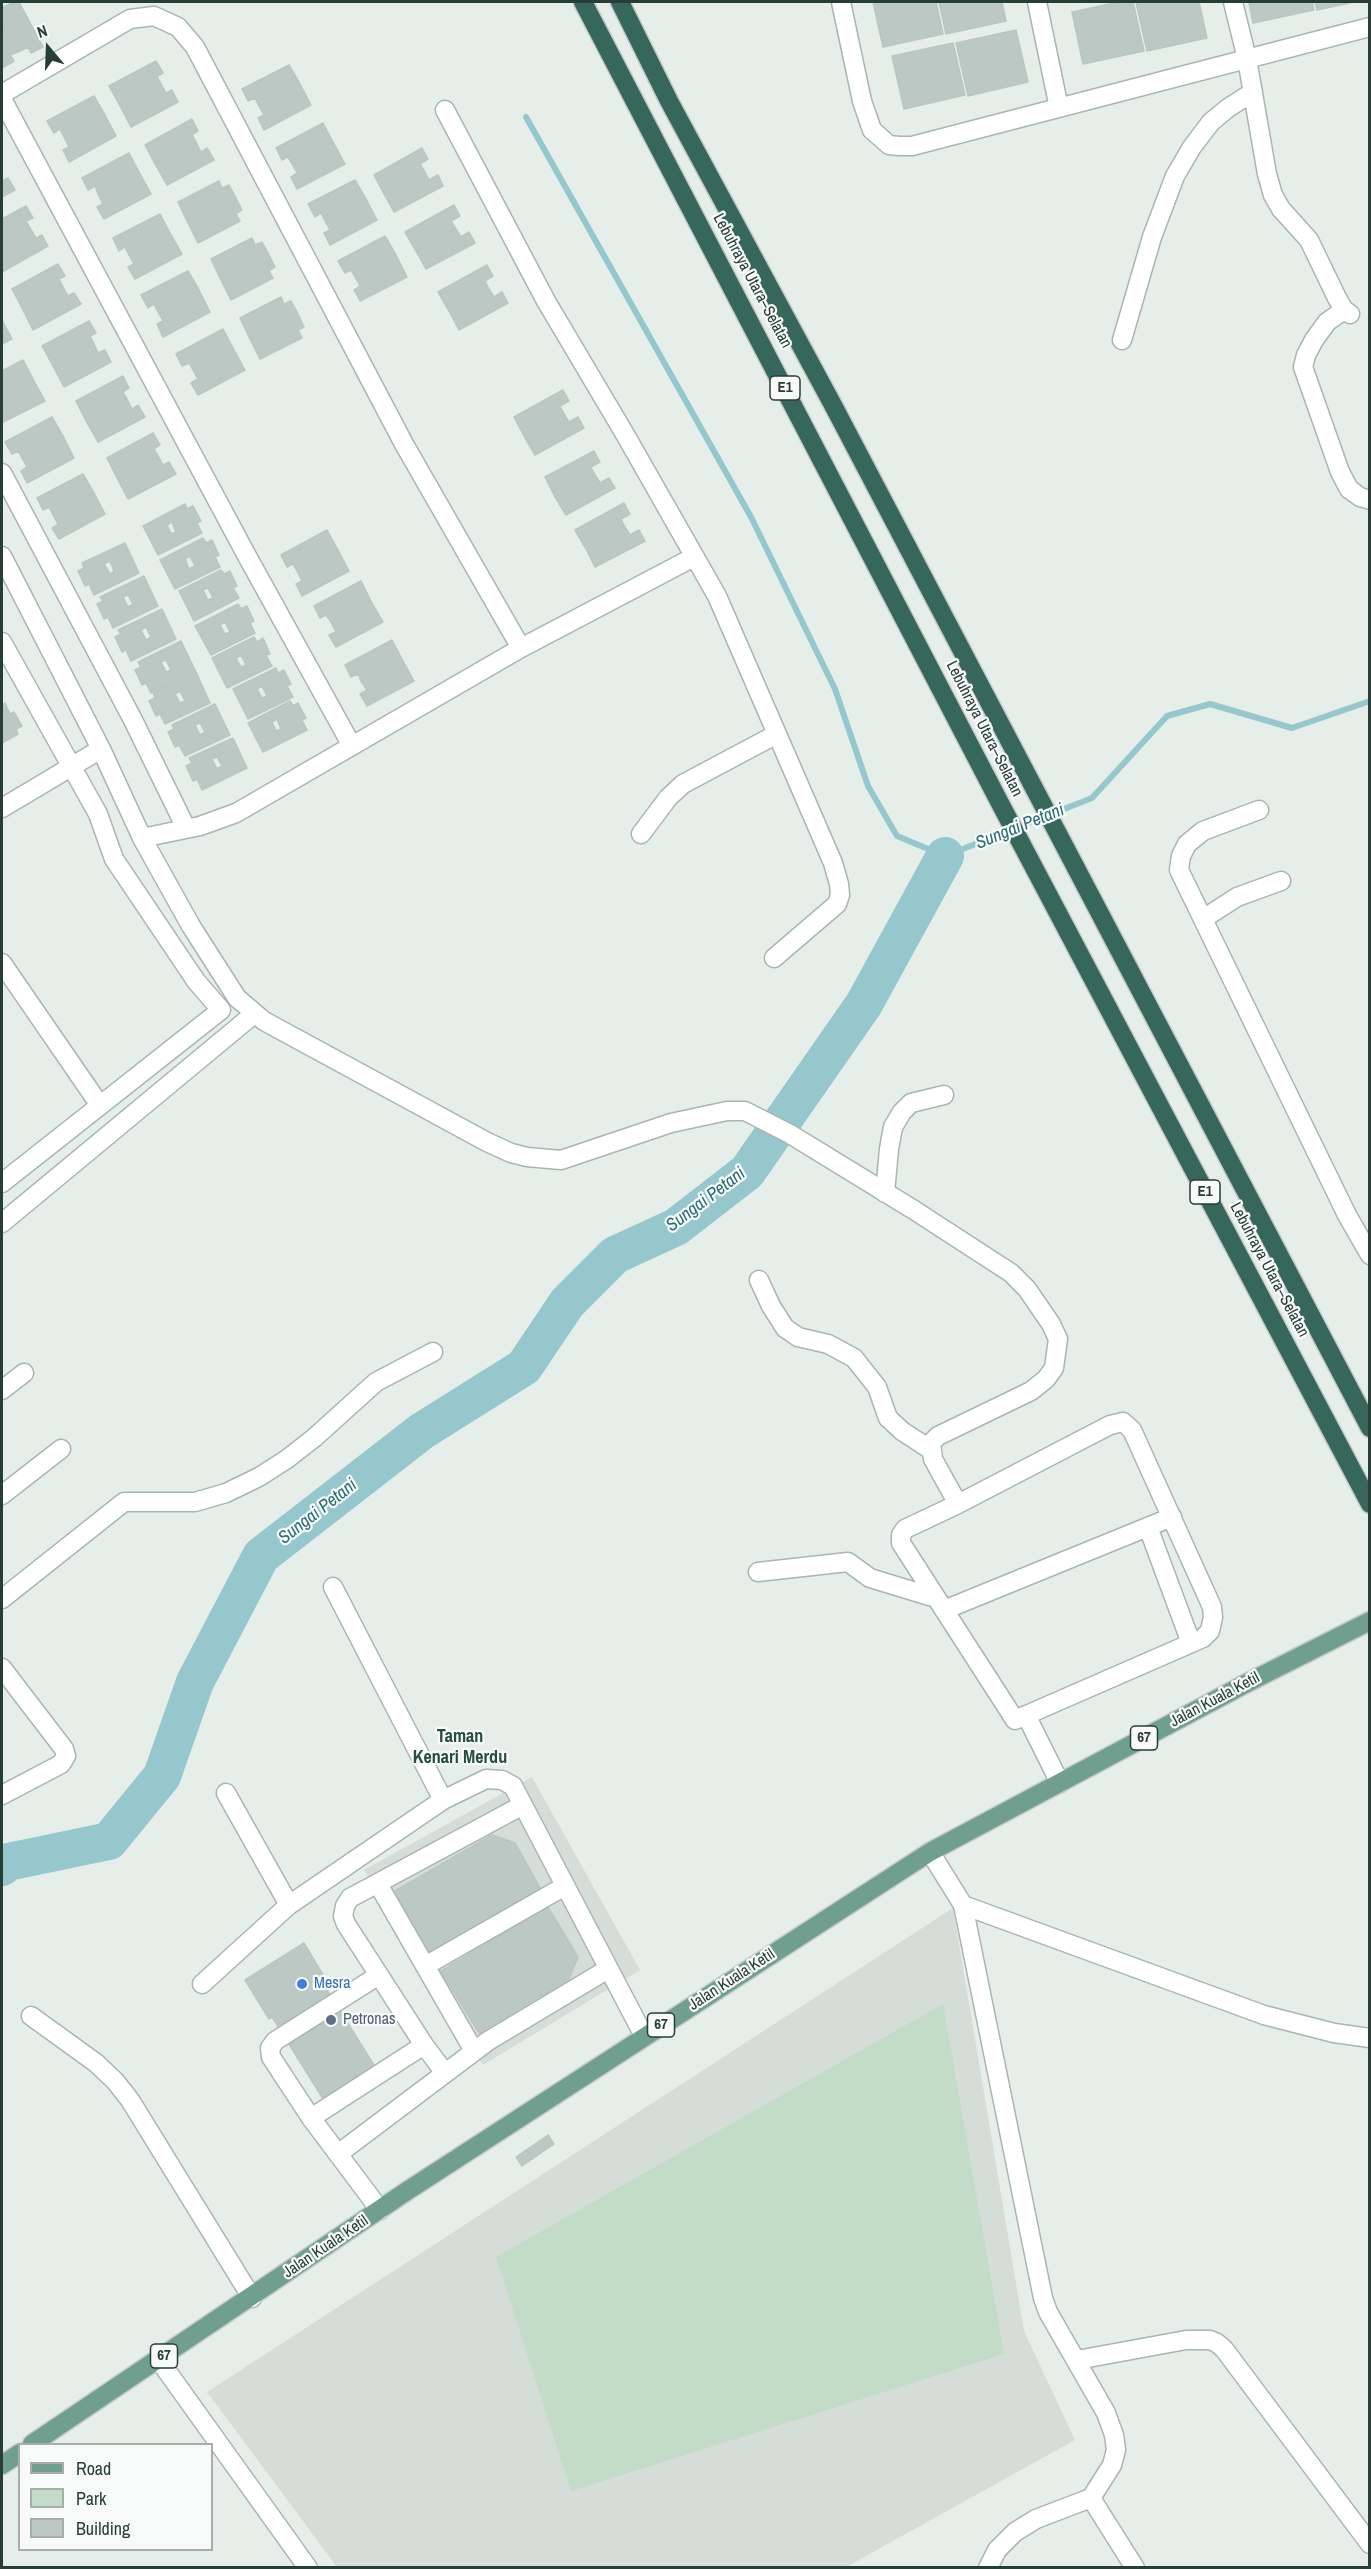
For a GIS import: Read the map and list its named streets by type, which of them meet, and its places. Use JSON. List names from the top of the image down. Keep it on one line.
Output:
{"streets":{"highway":["Lebuhraya Utara–Selatan","E1"],"main road":["Jalan Kuala Ketil","67"]},"districts":["Taman Kenari Merdu"],"water":["Sungai Petani"],"places":["Mesra","Petronas"],"legend":["Road","Park","Building"],"north":"top"}
